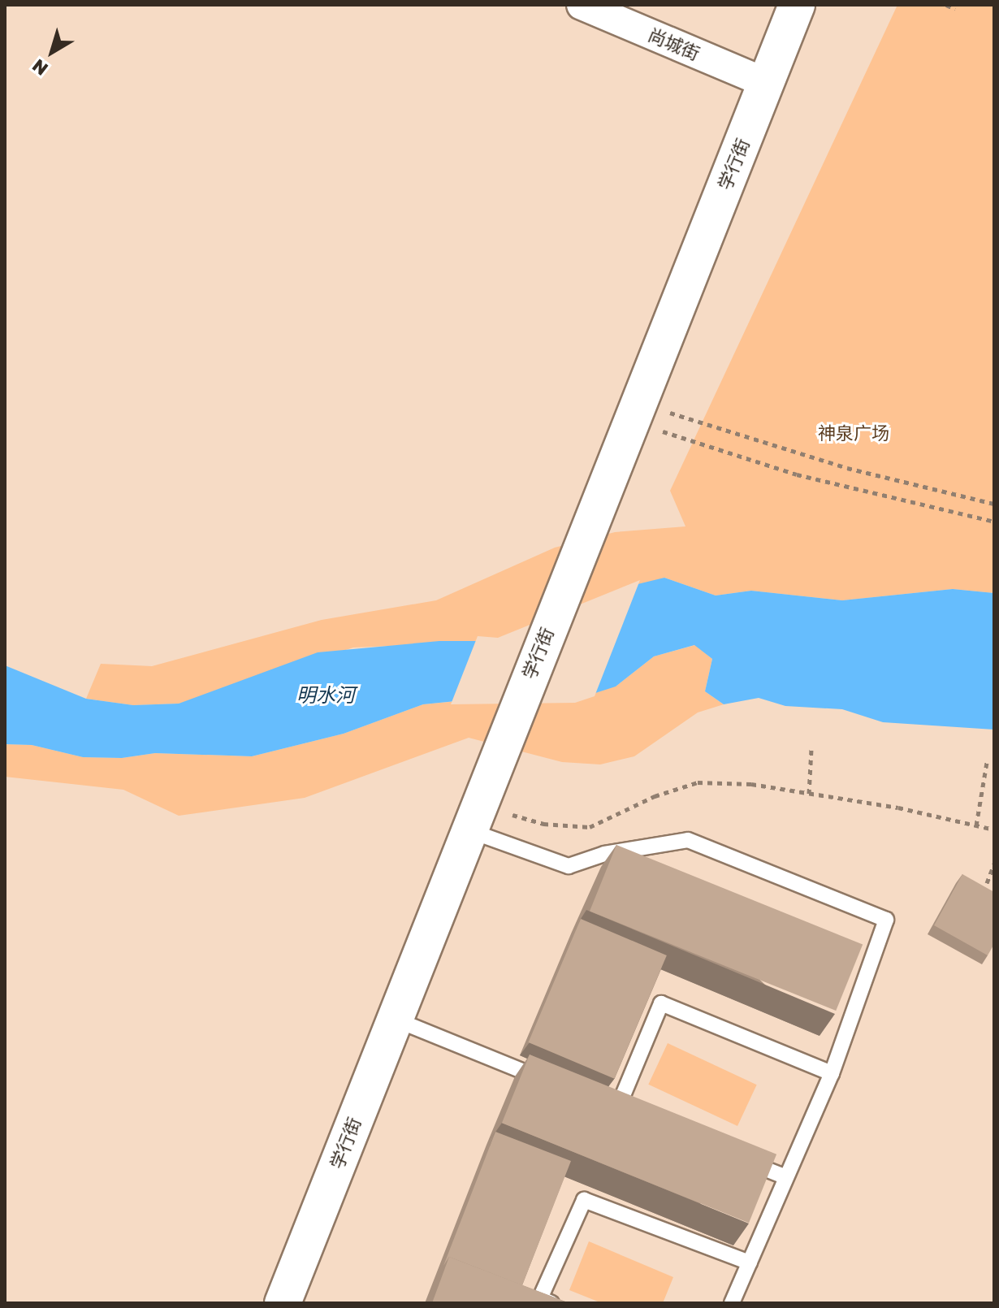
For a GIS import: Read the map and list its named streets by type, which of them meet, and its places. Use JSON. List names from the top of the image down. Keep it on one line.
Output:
{"streets":{"street":["尚城街","学行街"]},"crossings":[["尚城街","学行街"]],"water":["明水河"],"parks":["神泉广场"],"north":"bottom left"}
